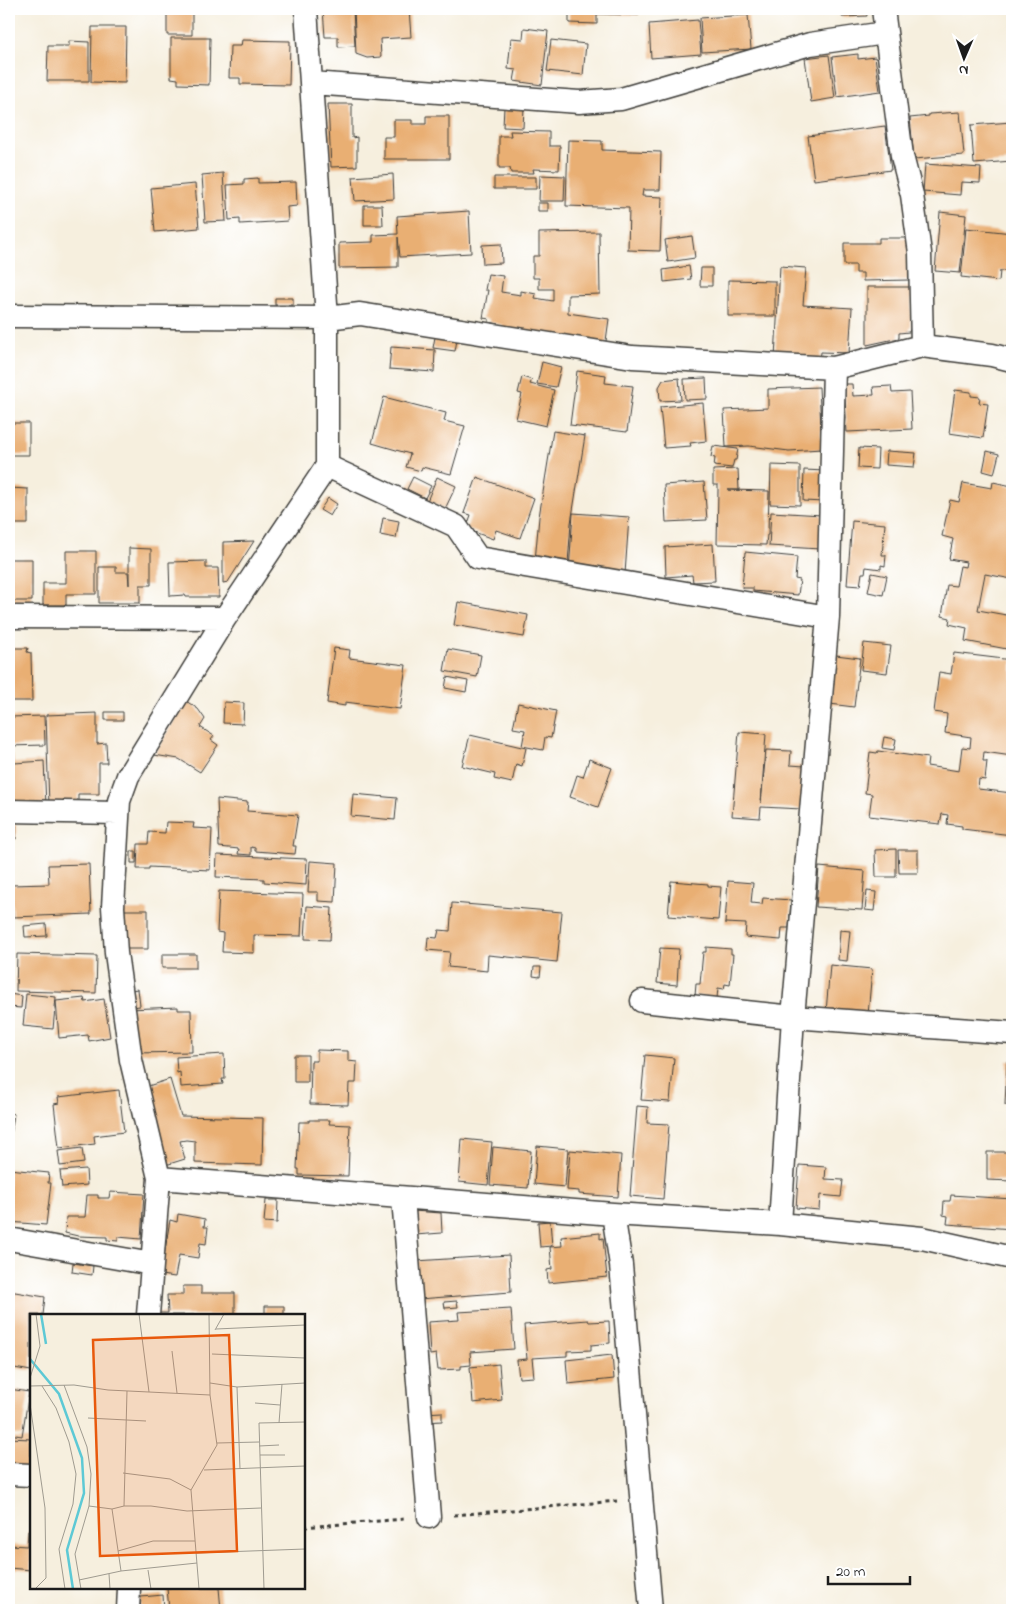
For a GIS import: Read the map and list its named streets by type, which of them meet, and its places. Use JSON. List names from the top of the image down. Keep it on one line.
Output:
{"scale_bar":"20 m","north":"bottom"}
